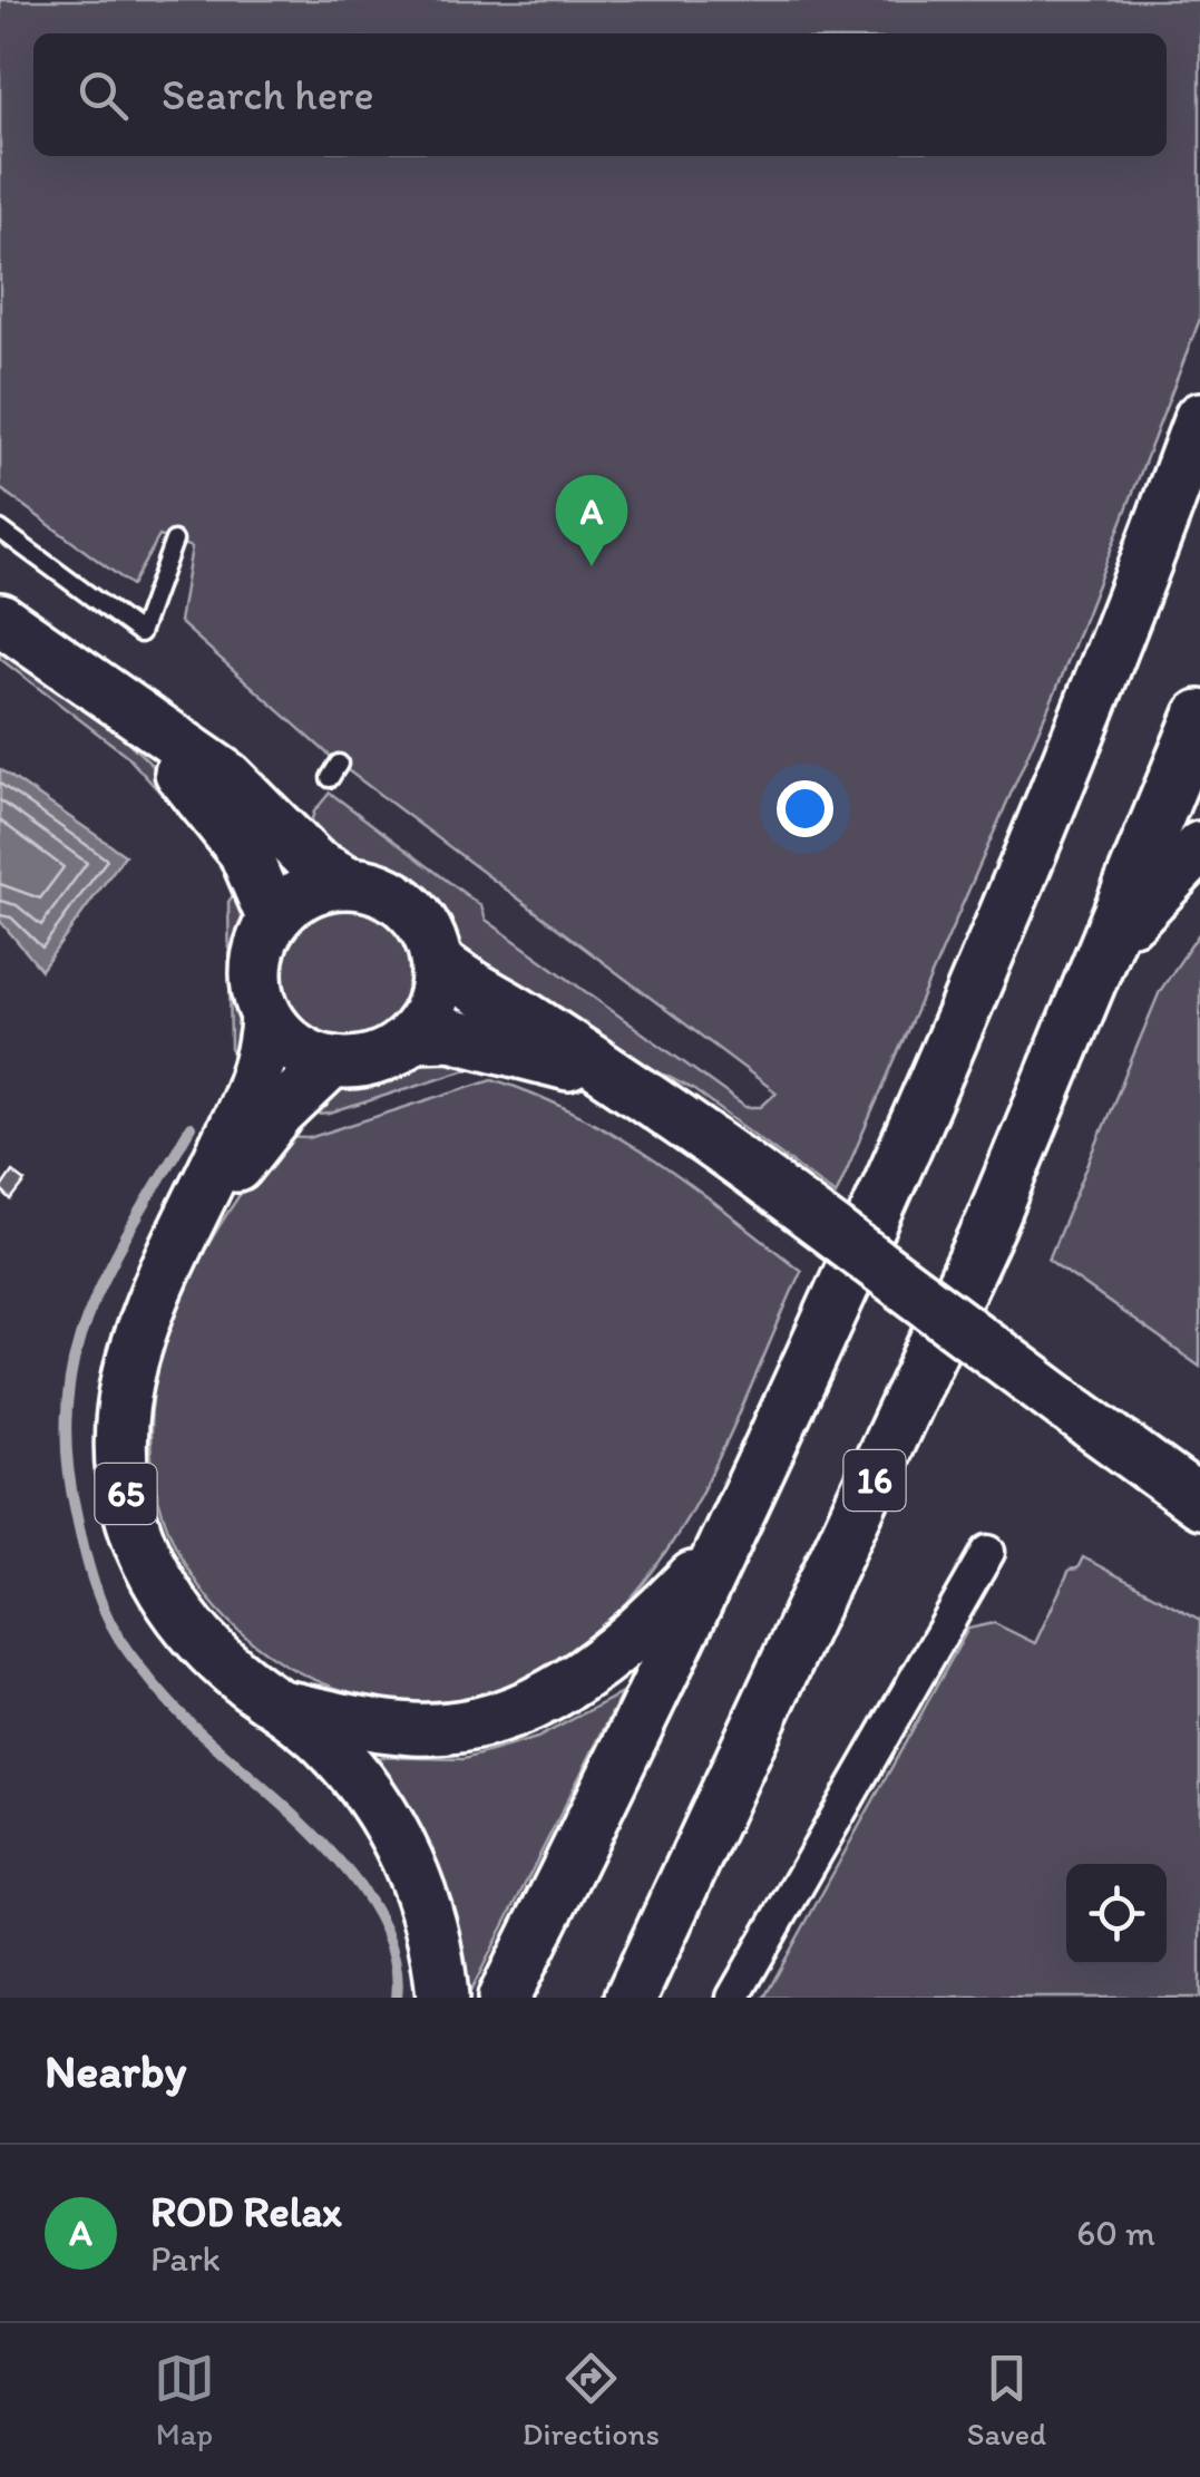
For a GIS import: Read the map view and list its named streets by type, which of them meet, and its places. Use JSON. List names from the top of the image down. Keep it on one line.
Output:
{"streets":{"main road":["16","65"]},"page":{"search":"Search here","pins":"A","heading":"Nearby","list":[{"mark":"A","name":"ROD Relax","note":"Park","value":"60 m"}],"nav":["Map","Directions","Saved"]}}
